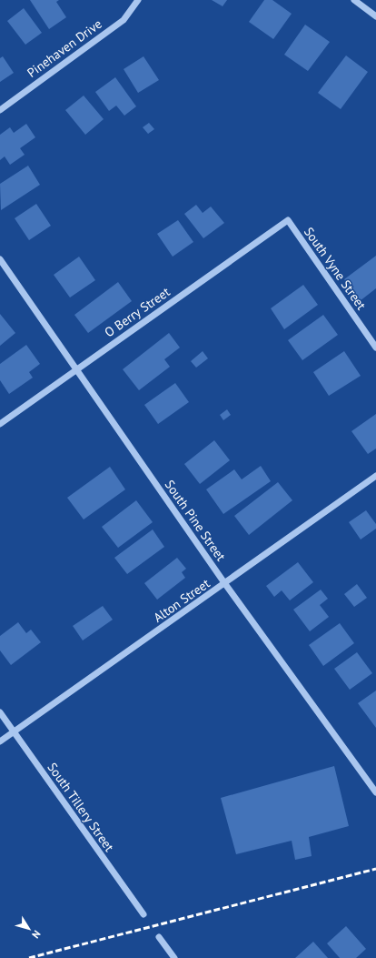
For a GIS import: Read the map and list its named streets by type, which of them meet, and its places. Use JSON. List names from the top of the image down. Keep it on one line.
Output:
{"streets":{"street":["Pinehaven Drive","South Vyne Street","O Berry Street","South Pine Street","Alton Street","South Tillery Street"]},"crossings":[["South Vyne Street","O Berry Street"],["O Berry Street","South Pine Street"],["South Pine Street","Alton Street"],["Alton Street","South Tillery Street"]],"north":"bottom right"}
